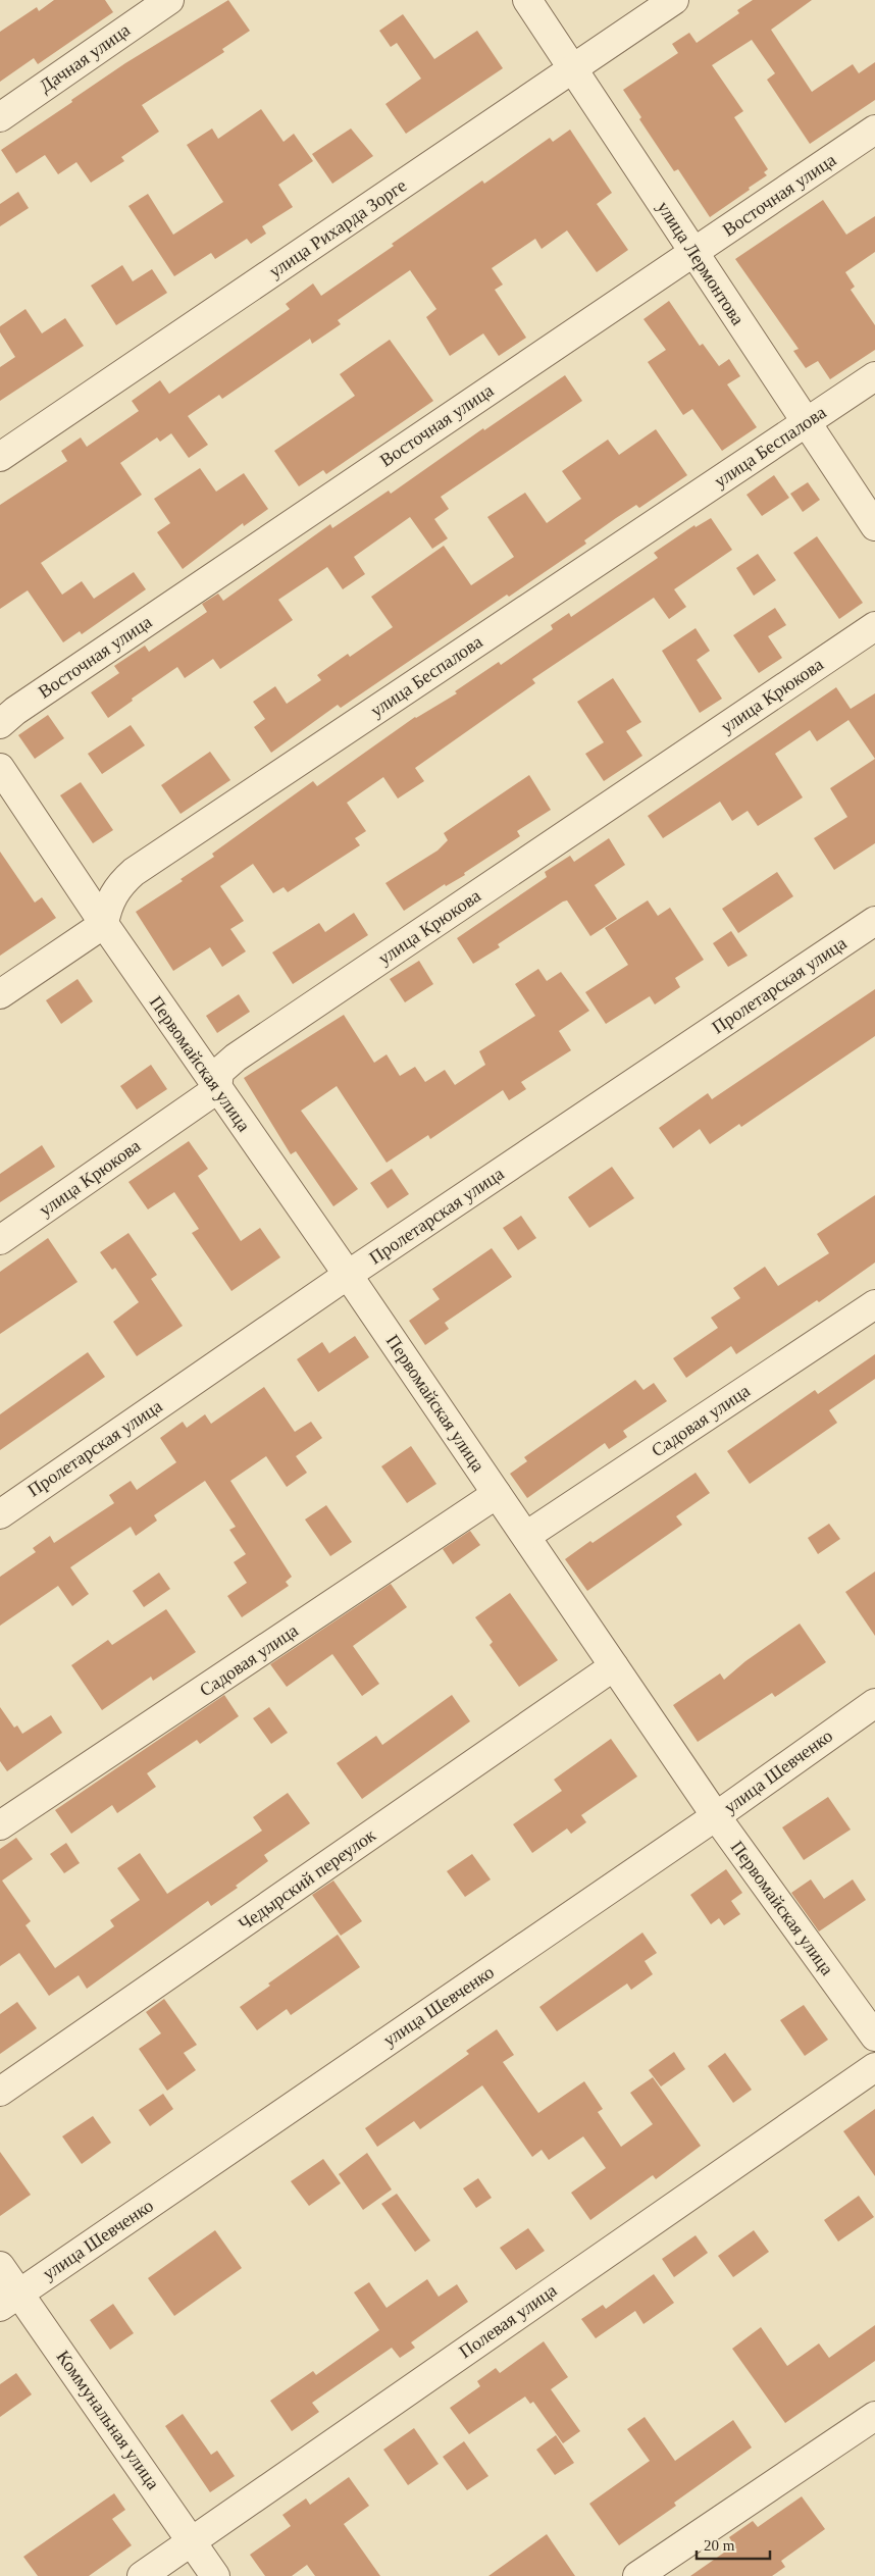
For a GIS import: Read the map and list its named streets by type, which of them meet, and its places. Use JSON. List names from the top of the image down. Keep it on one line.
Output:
{"streets":{"street":["Дачная улица","Восточная улица","улица Рихарда Зорге","улица Лермонтова","улица Беспалова","улица Крюкова","Пролетарская улица","Первомайская улица","Садовая улица","улица Шевченко","Чедырский переулок","Полевая улица","Коммунальная улица"]},"crossings":[["Восточная улица","улица Лермонтова"],["улица Рихарда Зорге","улица Лермонтова"],["улица Лермонтова","улица Беспалова"],["улица Беспалова","Первомайская улица"],["улица Крюкова","Первомайская улица"],["Пролетарская улица","Первомайская улица"],["Первомайская улица","Садовая улица"],["Первомайская улица","улица Шевченко"],["Первомайская улица","Чедырский переулок"],["улица Шевченко","Коммунальная улица"],["Полевая улица","Коммунальная улица"]],"scale_bar":"20 m"}
